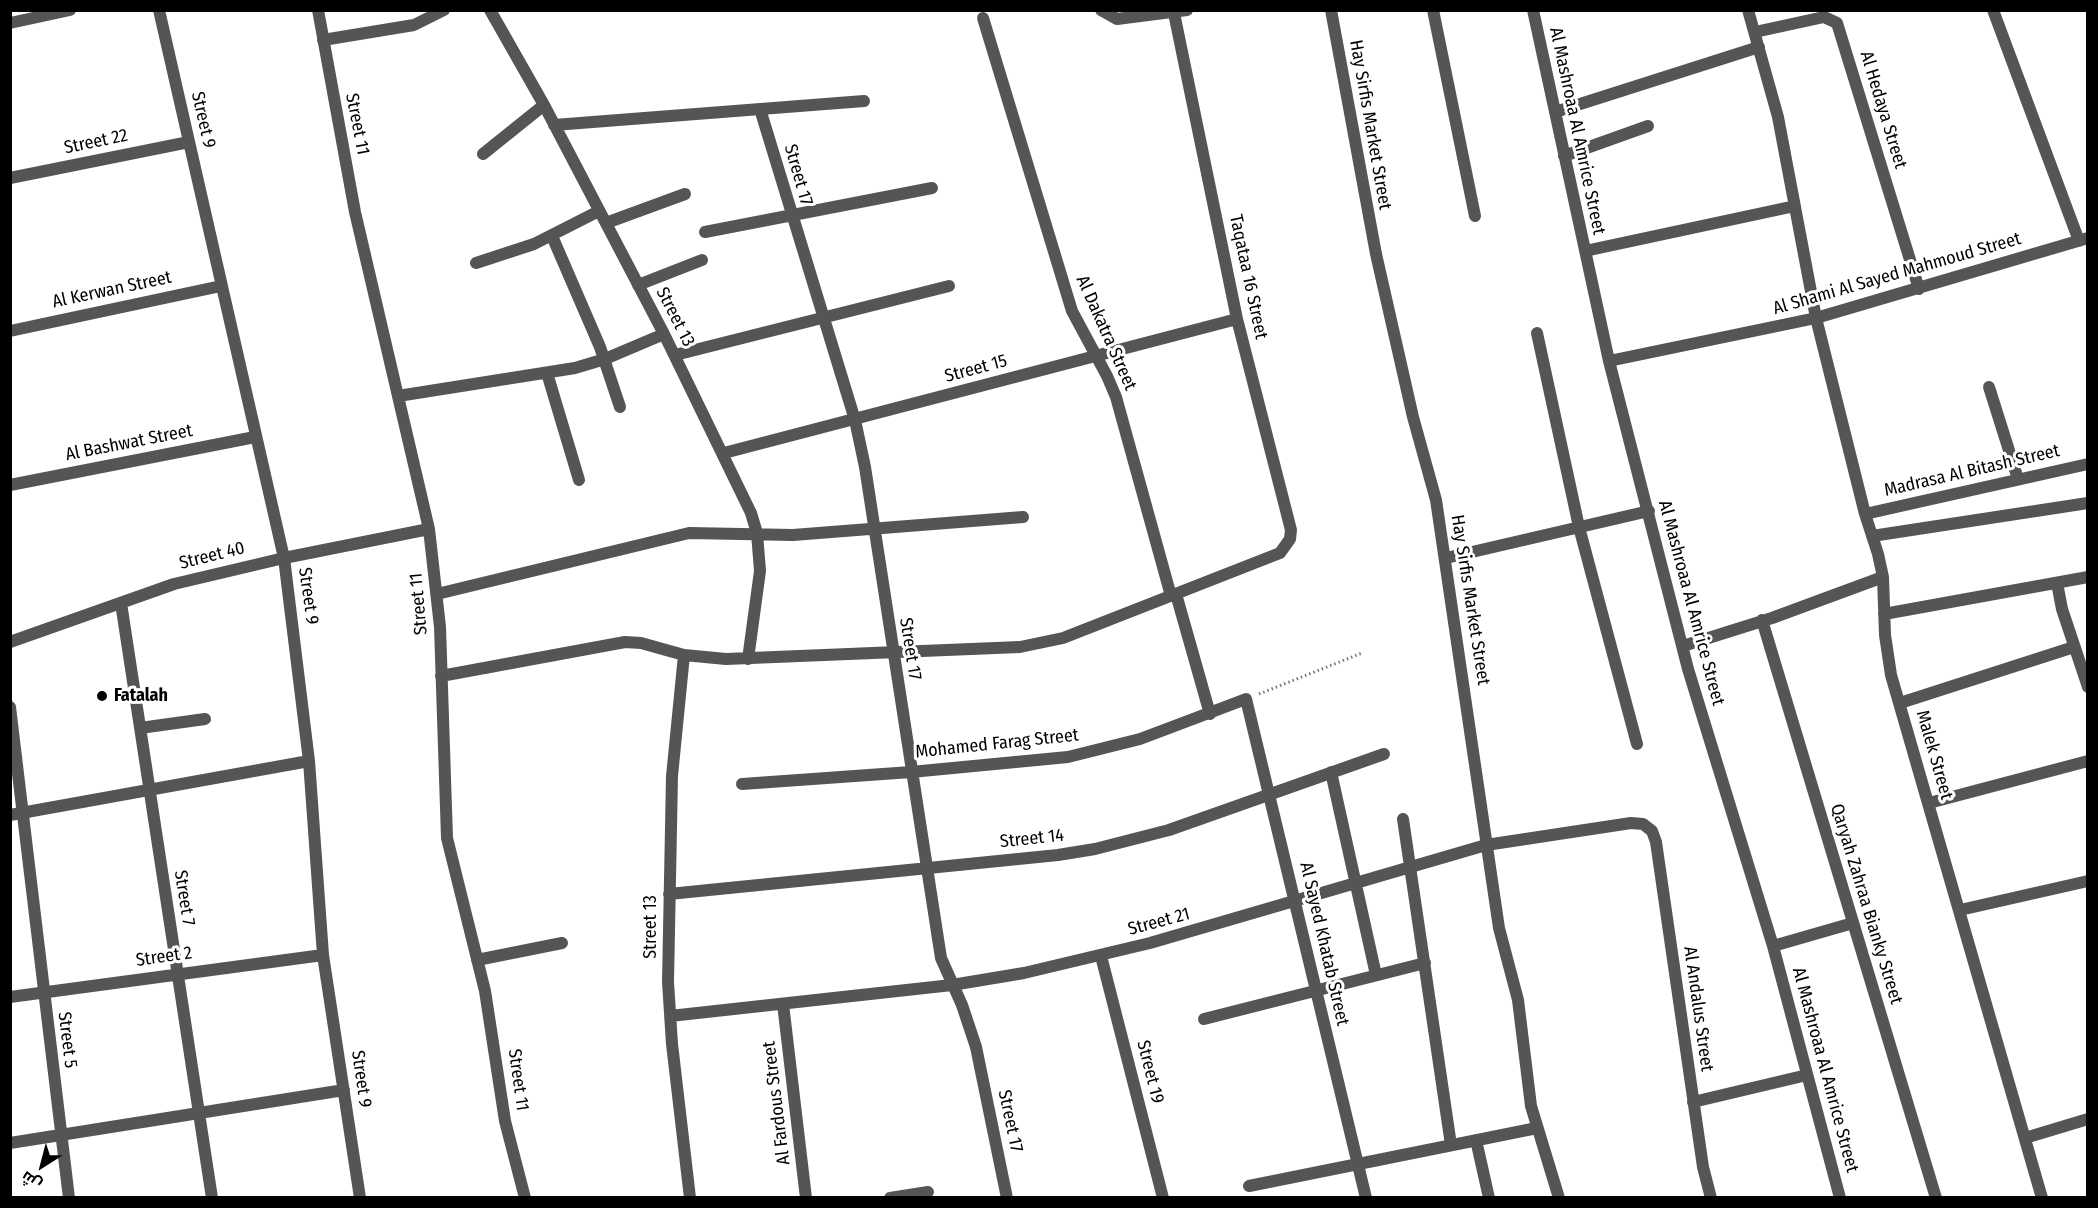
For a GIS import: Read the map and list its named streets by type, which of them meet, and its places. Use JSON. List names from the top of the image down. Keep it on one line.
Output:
{"streets":{"street":["Al Hedaya Street","Street 9","Street 11","Hay Sirfis Market Street","Al Mashroaa Al Amrice Street","Street 22","Street 17","Al Shami Al Sayed Mahmoud Street","Taqataa 16 Street","Al Kerwan Street","Street 13","Al Dakatra Street","Street 15","Al Bashwat Street","Madrasa Al Bitash Street","Street 40","Mohamed Farag Street","Malek Street","Street 14","Street 7","Qaryah Zahraa Bianky Street","Street 21","Al Sayed Khatab Street","Street 2","Al Andalus Street","Street 5","Street 19","Al Fardous Street"]},"crossings":[["Al Hedaya Street","Al Shami Al Sayed Mahmoud Street"],["Al Hedaya Street","Malek Street"],["Street 9","Street 22"],["Street 9","Al Kerwan Street"],["Street 9","Al Bashwat Street"],["Street 9","Street 40"],["Street 9","Street 2"],["Street 11","Street 40"],["Hay Sirfis Market Street","Street 21"],["Al Mashroaa Al Amrice Street","Al Shami Al Sayed Mahmoud Street"],["Street 17","Street 15"],["Street 17","Mohamed Farag Street"],["Street 17","Street 14"],["Street 17","Street 21"],["Al Shami Al Sayed Mahmoud Street","Malek Street"],["Taqataa 16 Street","Al Dakatra Street"],["Taqataa 16 Street","Street 15"],["Street 13","Street 15"],["Street 13","Street 14"],["Street 13","Street 21"],["Al Dakatra Street","Street 15"],["Al Dakatra Street","Mohamed Farag Street"],["Madrasa Al Bitash Street","Malek Street"],["Street 40","Street 7"],["Mohamed Farag Street","Al Sayed Khatab Street"],["Street 14","Al Sayed Khatab Street"],["Street 7","Street 2"],["Street 21","Al Sayed Khatab Street"],["Street 21","Al Andalus Street"],["Street 21","Street 19"],["Street 21","Al Fardous Street"],["Street 2","Street 5"]],"places":["Fatalah"],"north":"bottom left"}
